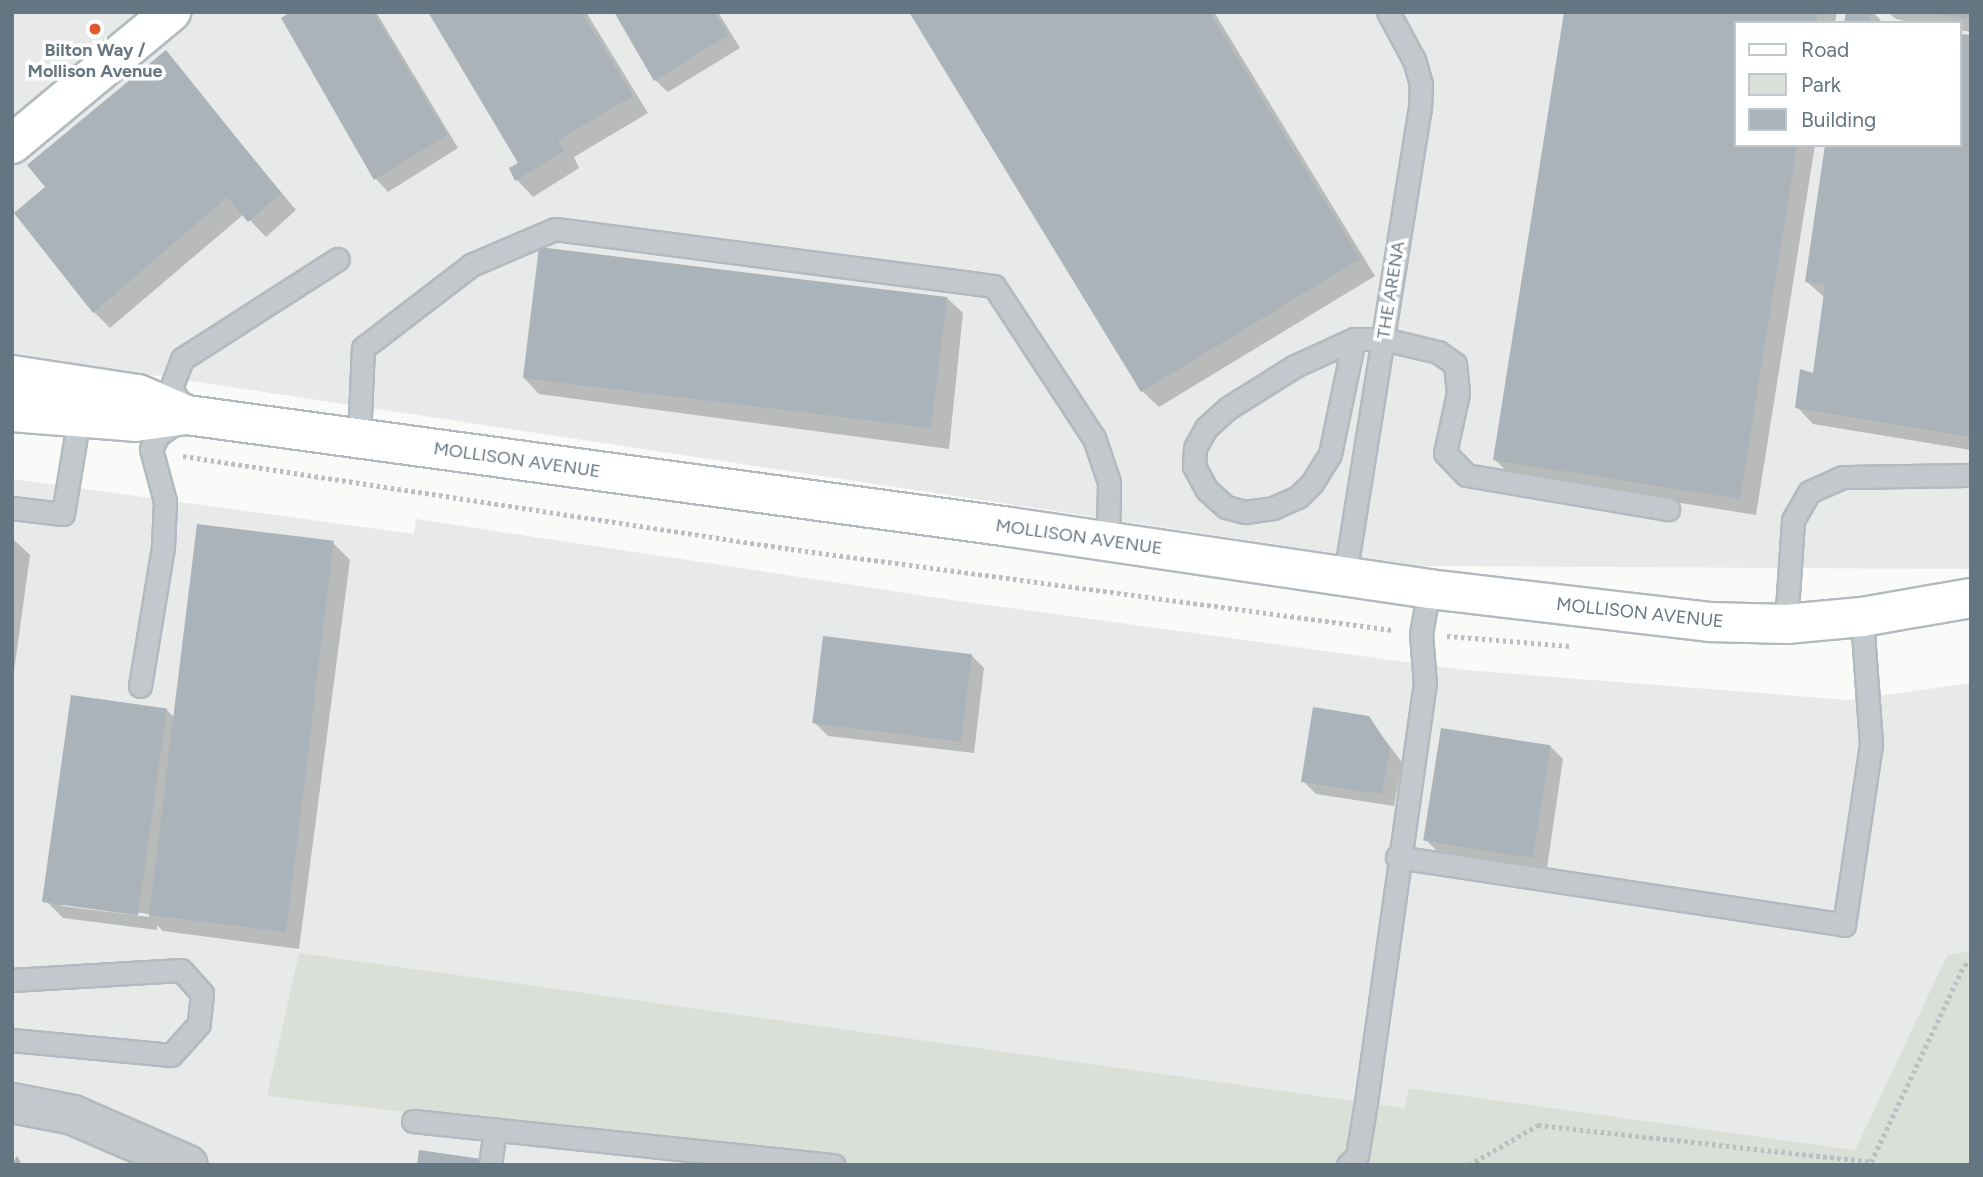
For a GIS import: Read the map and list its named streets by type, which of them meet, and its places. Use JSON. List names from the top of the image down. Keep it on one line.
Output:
{"streets":{"main road":["MOLLISON AVENUE"],"lane":["THE ARENA"]},"crossings":[["THE ARENA","MOLLISON AVENUE"]],"places":["Bilton Way / Mollison Avenue"],"legend":["Road","Park","Building"]}
